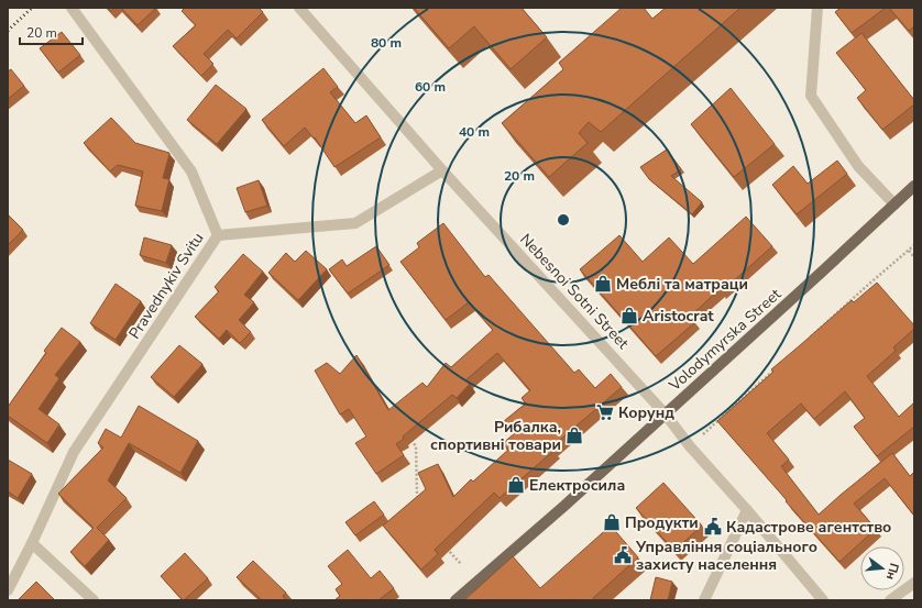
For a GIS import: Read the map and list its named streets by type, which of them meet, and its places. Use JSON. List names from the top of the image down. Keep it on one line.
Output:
{"streets":{"main road":["Volodymyrska Street"],"street":["Pravednykiv Svitu","Nebesnoi Sotni Street"]},"crossings":[["Nebesnoi Sotni Street","Volodymyrska Street"]],"places":{"shop":["Меблі та матраци","Aristocrat","Рибалка, спортивні товари","Електросила","Продукти"],"supermarket":["Корунд"],"public building":["Кадастрове агентство","Управління соціального захисту населення"]},"scale_bar":"20 m","north":"right","rings":["80 m","60 m","40 m","20 m"]}
